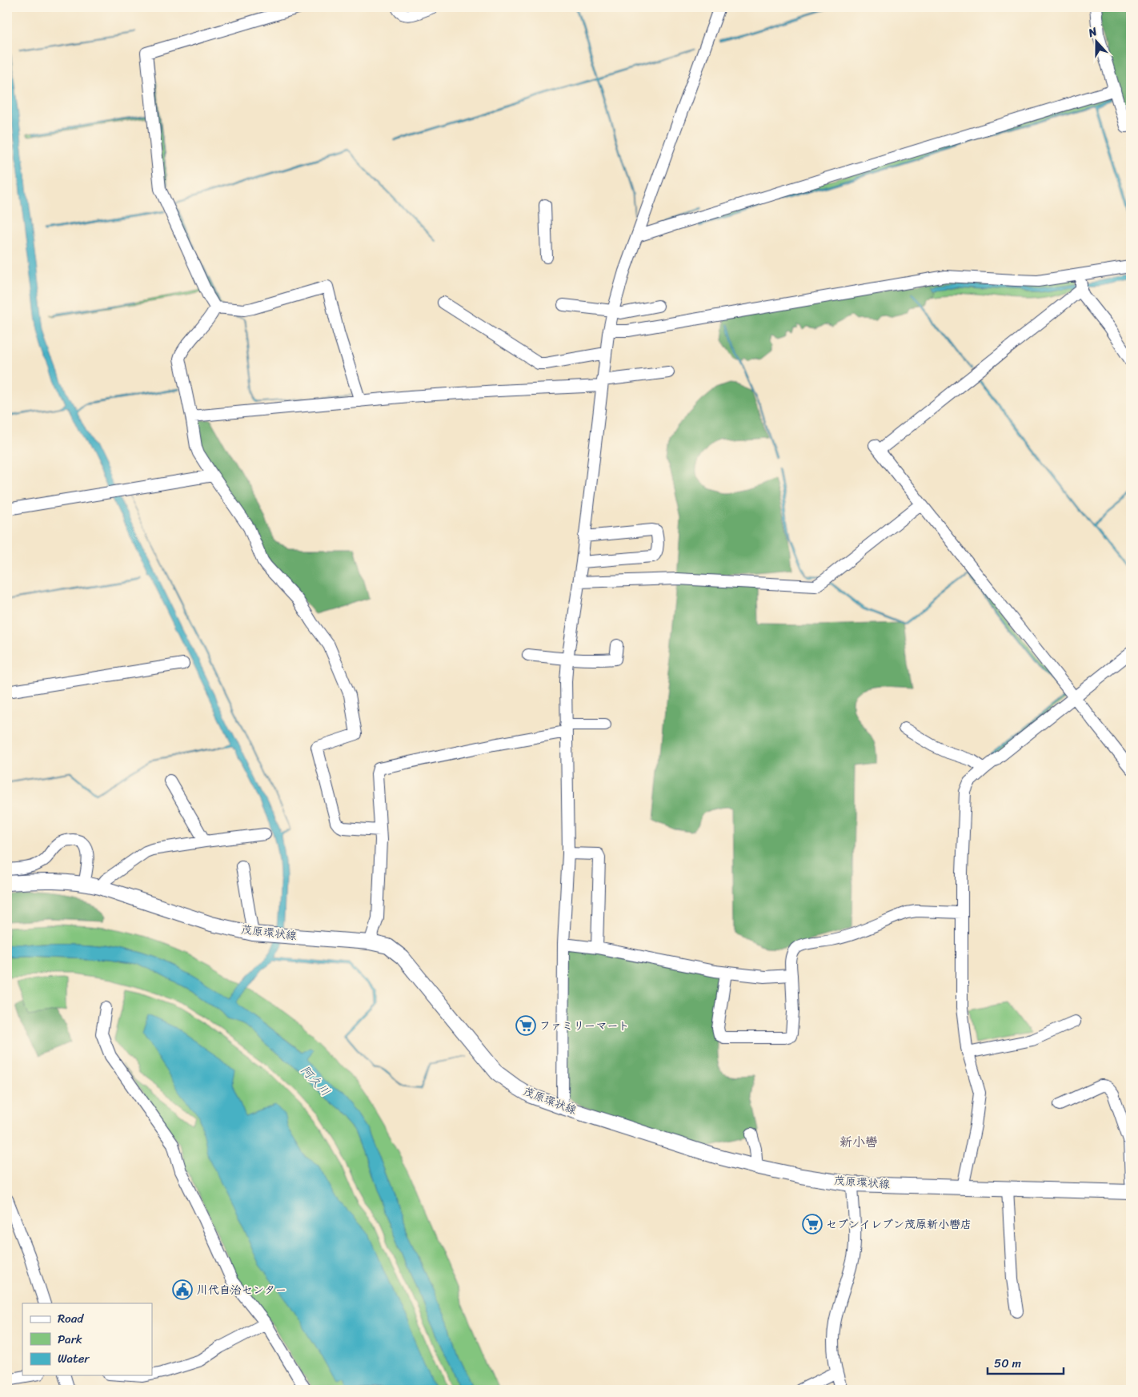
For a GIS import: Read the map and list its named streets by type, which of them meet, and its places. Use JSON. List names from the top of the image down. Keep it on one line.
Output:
{"streets":{"main road":["茂原環状線"]},"districts":["新小轡"],"water":["阿久川"],"places":{"supermarket":["ファミリーマート","セブンイレブン茂原新小轡店"],"public building":["川代自治センター"]},"legend":["Road","Park","Water"],"scale_bar":"50 m","north":"top"}
